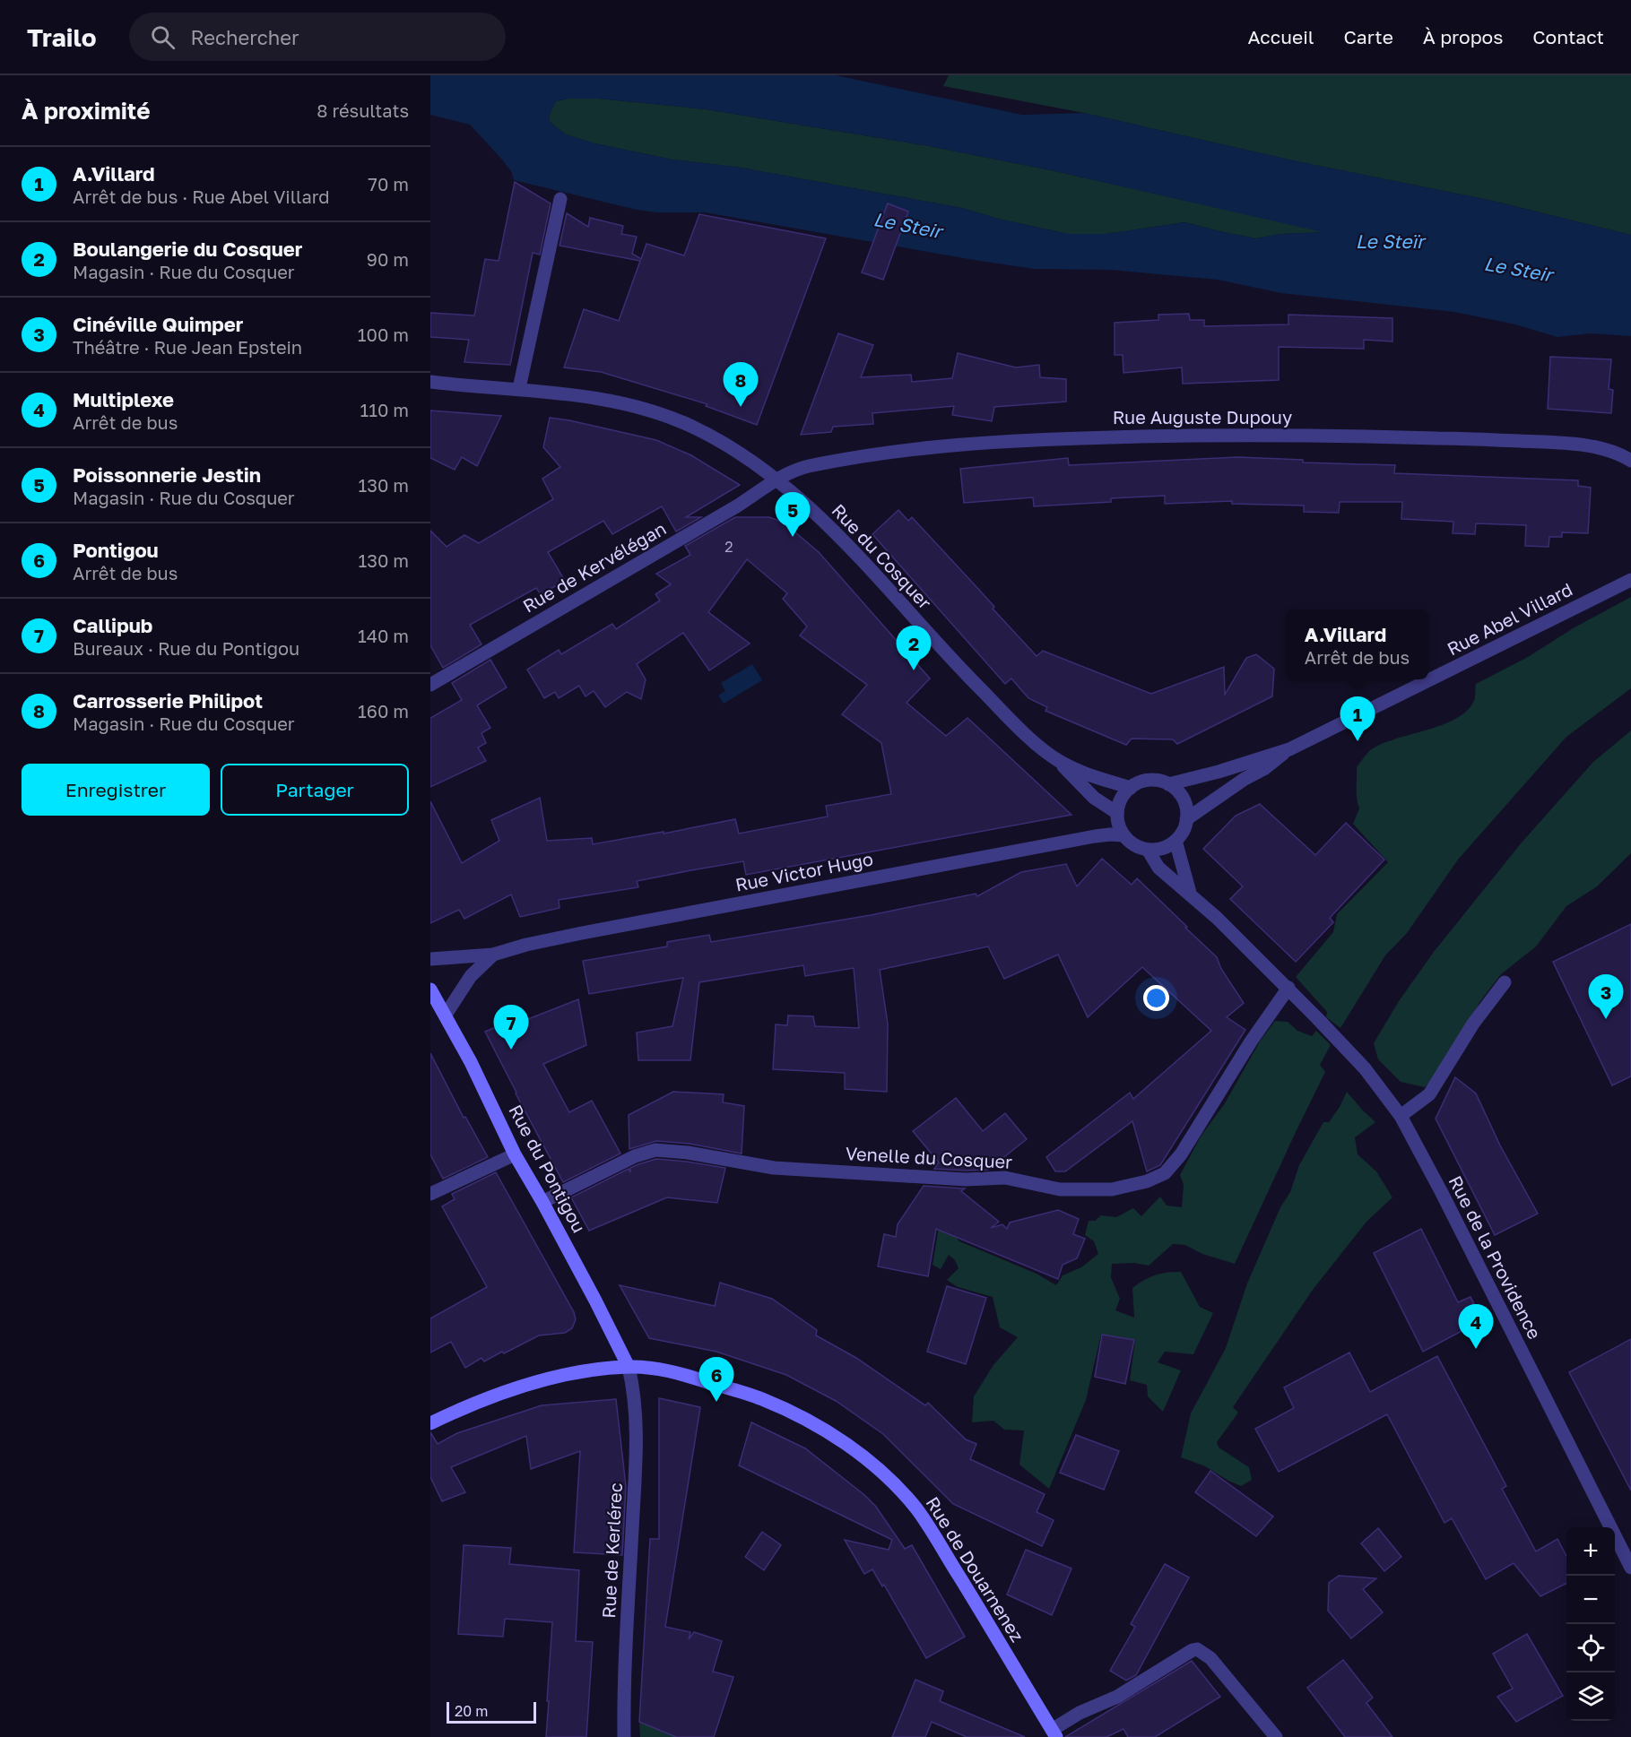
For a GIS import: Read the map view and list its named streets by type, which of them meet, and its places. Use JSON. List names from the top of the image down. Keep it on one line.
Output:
{"streets":{"main road":["Rue du Pontigou","Rue de Douarnenez"],"street":["Rue Auguste Dupouy","Rue du Cosquer","Rue de Kervélégan","Rue Abel Villard","Rue Victor Hugo","Venelle du Cosquer","Rue de la Providence","Rue de Kerlérec"]},"crossings":[["Rue Auguste Dupouy","Rue du Cosquer"],["Rue Auguste Dupouy","Rue de Kervélégan"],["Rue du Cosquer","Rue de Kervélégan"],["Rue du Cosquer","Rue Abel Villard"],["Rue du Cosquer","Rue Victor Hugo"],["Rue Abel Villard","Rue Victor Hugo"],["Rue Victor Hugo","Rue du Pontigou"],["Venelle du Cosquer","Rue du Pontigou"],["Venelle du Cosquer","Rue de la Providence"],["Rue du Pontigou","Rue de Kerlérec"],["Rue du Pontigou","Rue de Douarnenez"],["Rue de Kerlérec","Rue de Douarnenez"]],"water":["Le Steir","Le Steïr"],"house_numbers":["2"],"scale_bar":"20 m","page":{"header":"Trailo","search":"Rechercher","nav":["Accueil","Carte","À propos","Contact"],"heading":["À proximité","8 résultats"],"list":[{"mark":"1","name":"A.Villard","note":"Arrêt de bus · Rue Abel Villard","value":"70 m"},{"mark":"2","name":"Boulangerie du Cosquer","note":"Magasin · Rue du Cosquer","value":"90 m"},{"mark":"3","name":"Cinéville Quimper","note":"Théâtre · Rue Jean Epstein","value":"100 m"},{"mark":"4","name":"Multiplexe","note":"Arrêt de bus","value":"110 m"},{"mark":"5","name":"Poissonnerie Jestin","note":"Magasin · Rue du Cosquer","value":"130 m"},{"mark":"6","name":"Pontigou","note":"Arrêt de bus","value":"130 m"},{"mark":"7","name":"Callipub","note":"Bureaux · Rue du Pontigou","value":"140 m"},{"mark":"8","name":"Carrosserie Philipot","note":"Magasin · Rue du Cosquer","value":"160 m"}],"pins":["8","5","2","1","3","7","4","6"],"popup":["A.Villard","Arrêt de bus"],"buttons":["Enregistrer","Partager"],"map_buttons":["+","−"],"scale":"20 m"}}
